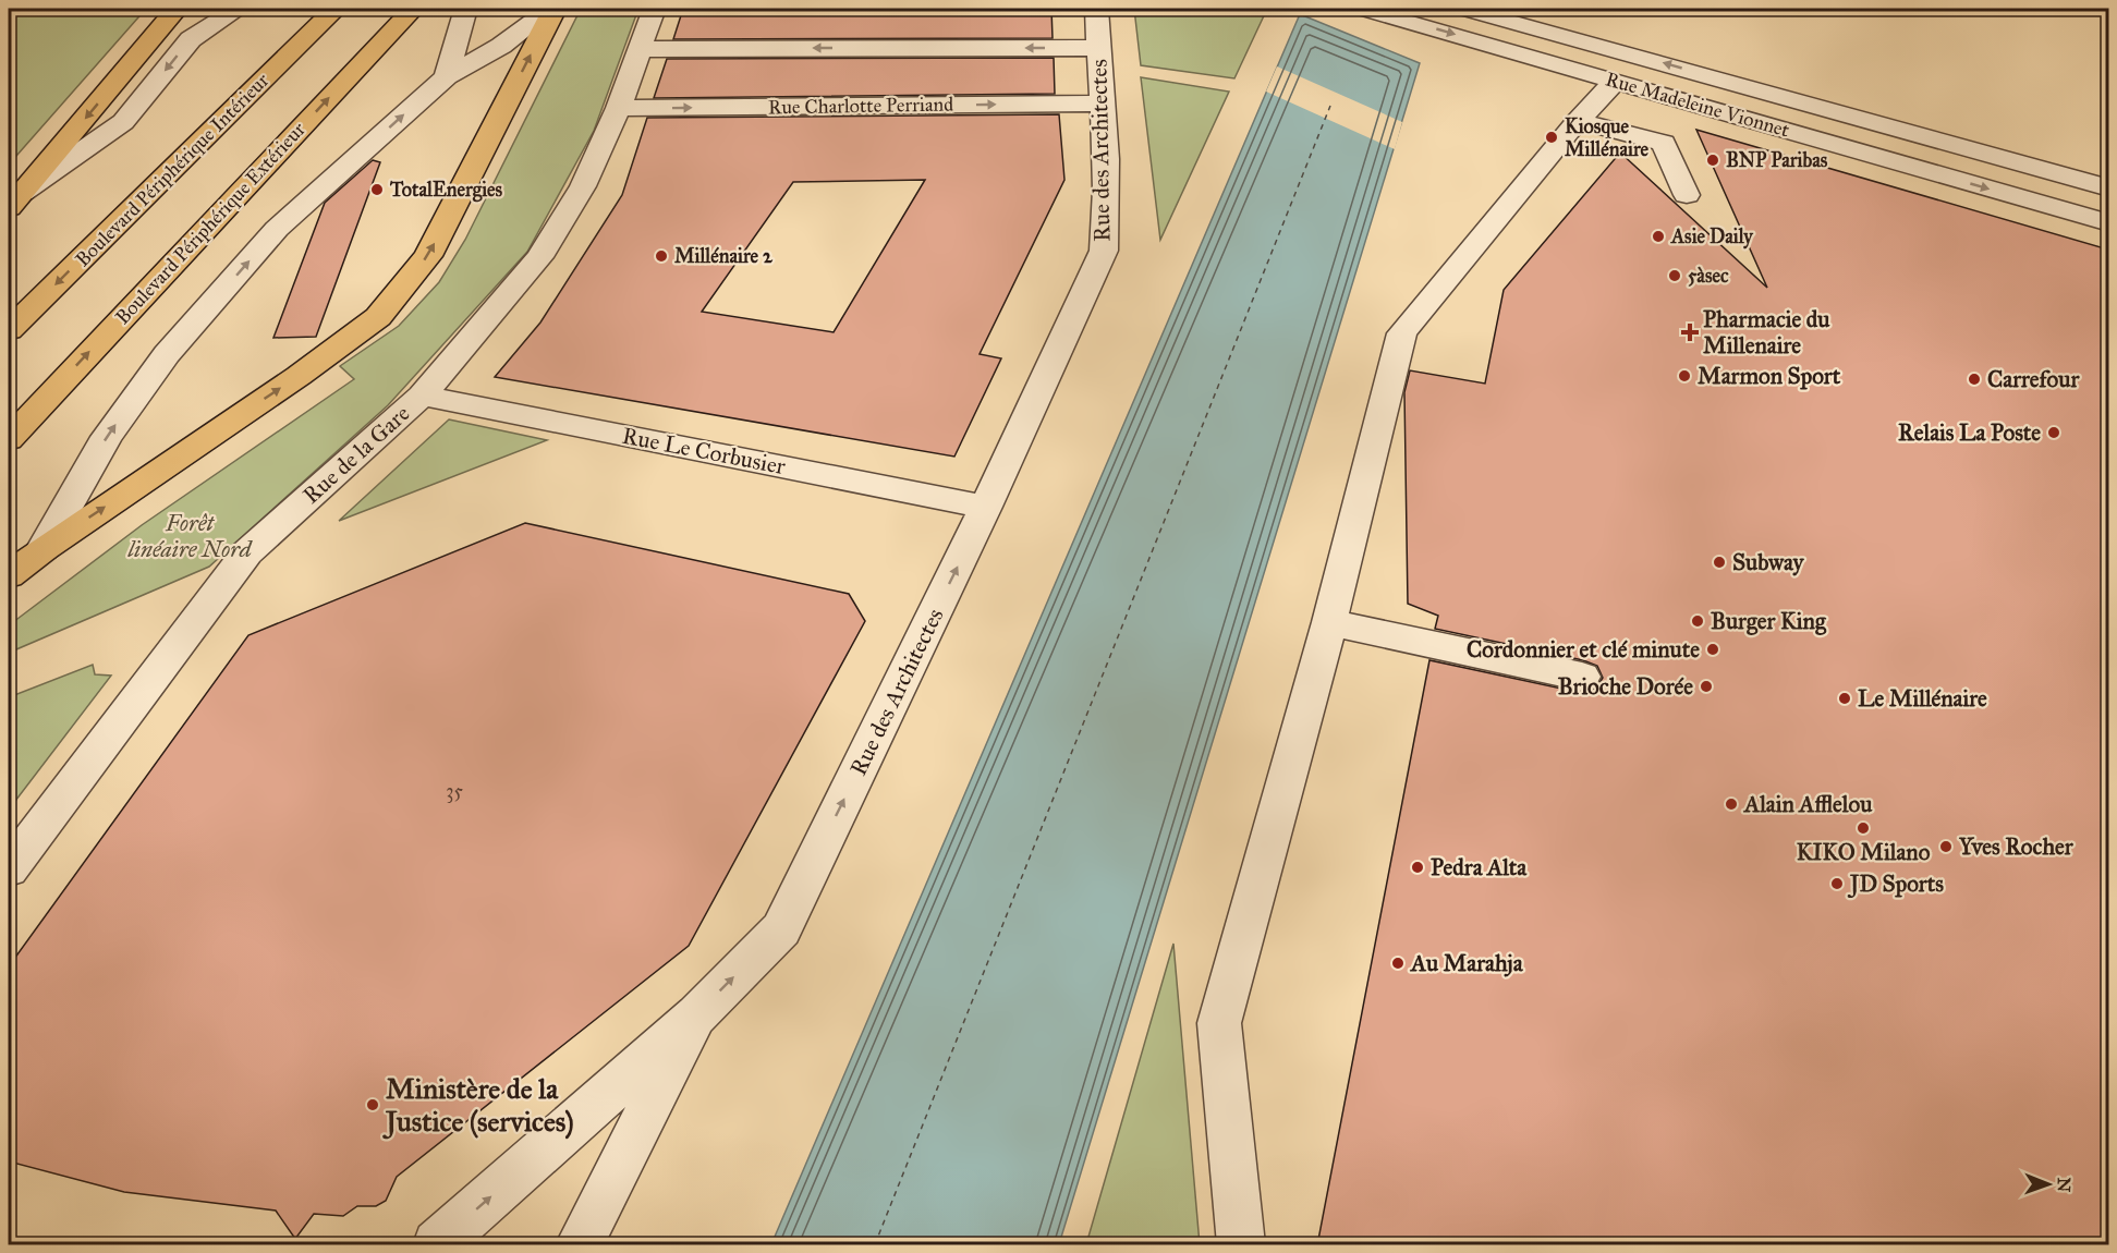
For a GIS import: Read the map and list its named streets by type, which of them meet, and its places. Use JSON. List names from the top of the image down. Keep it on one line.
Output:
{"streets":{"highway":["Boulevard Périphérique Intérieur","Boulevard Périphérique Extérieur"],"street":["Rue Madeleine Vionnet","Rue Charlotte Perriand","Rue des Architectes","Rue Le Corbusier","Rue de la Gare"]},"crossings":[["Rue Charlotte Perriand","Rue des Architectes"],["Rue Charlotte Perriand","Rue de la Gare"],["Rue des Architectes","Rue Le Corbusier"],["Rue Le Corbusier","Rue de la Gare"]],"one_way":["Rue des Architectes"],"parks":["Forêt linéaire Nord"],"places":{"other":["Kiosque Millénaire","BNP Paribas","TotalEnergies","Asie Daily","Millénaire 2","5àsec","Marmon Sport","Carrefour","Relais La Poste","Subway","Burger King","Cordonnier et clé minute","Brioche Dorée","Le Millénaire","Alain Afflelou","KIKO Milano","Yves Rocher","Pedra Alta","JD Sports","Au Marahja","Ministère de la Justice (services)"],"health":["Pharmacie du Millenaire"]},"house_numbers":["35"],"north":"right"}
